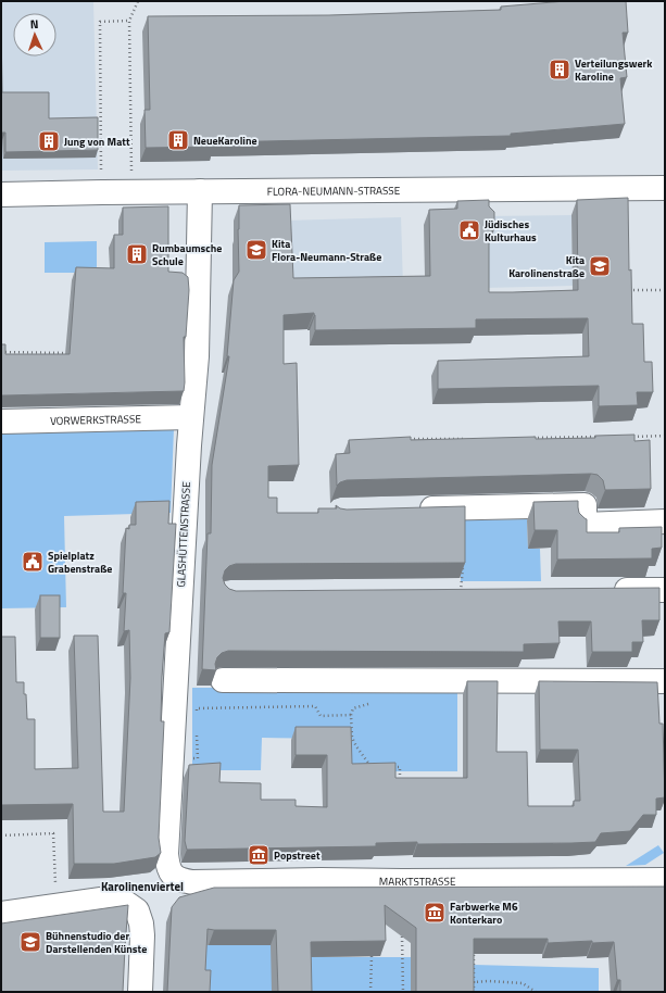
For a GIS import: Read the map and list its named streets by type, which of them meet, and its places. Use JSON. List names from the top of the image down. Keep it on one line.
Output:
{"streets":{"street":["FLORA-NEUMANN-STRASSE","VORWERKSTRASSE","GLASHÜTTENSTRASSE","MARKTSTRASSE"]},"crossings":[["FLORA-NEUMANN-STRASSE","GLASHÜTTENSTRASSE"],["VORWERKSTRASSE","GLASHÜTTENSTRASSE"],["GLASHÜTTENSTRASSE","MARKTSTRASSE"]],"districts":["Karolinenviertel"],"places":{"building":["Verteilungswerk Karoline","NeueKaroline","Jung von Matt","Rumbaumsche Schule"],"public building":["Jüdisches Kulturhaus","Spielplatz Grabenstraße"],"school or university":["Kita Flora-Neumann-Straße","Kita Karolinenstraße","Bühnenstudio der Darstellenden Künste"],"museum":["Popstreet","Farbwerke M6 Konterkaro"]},"north":"top"}
